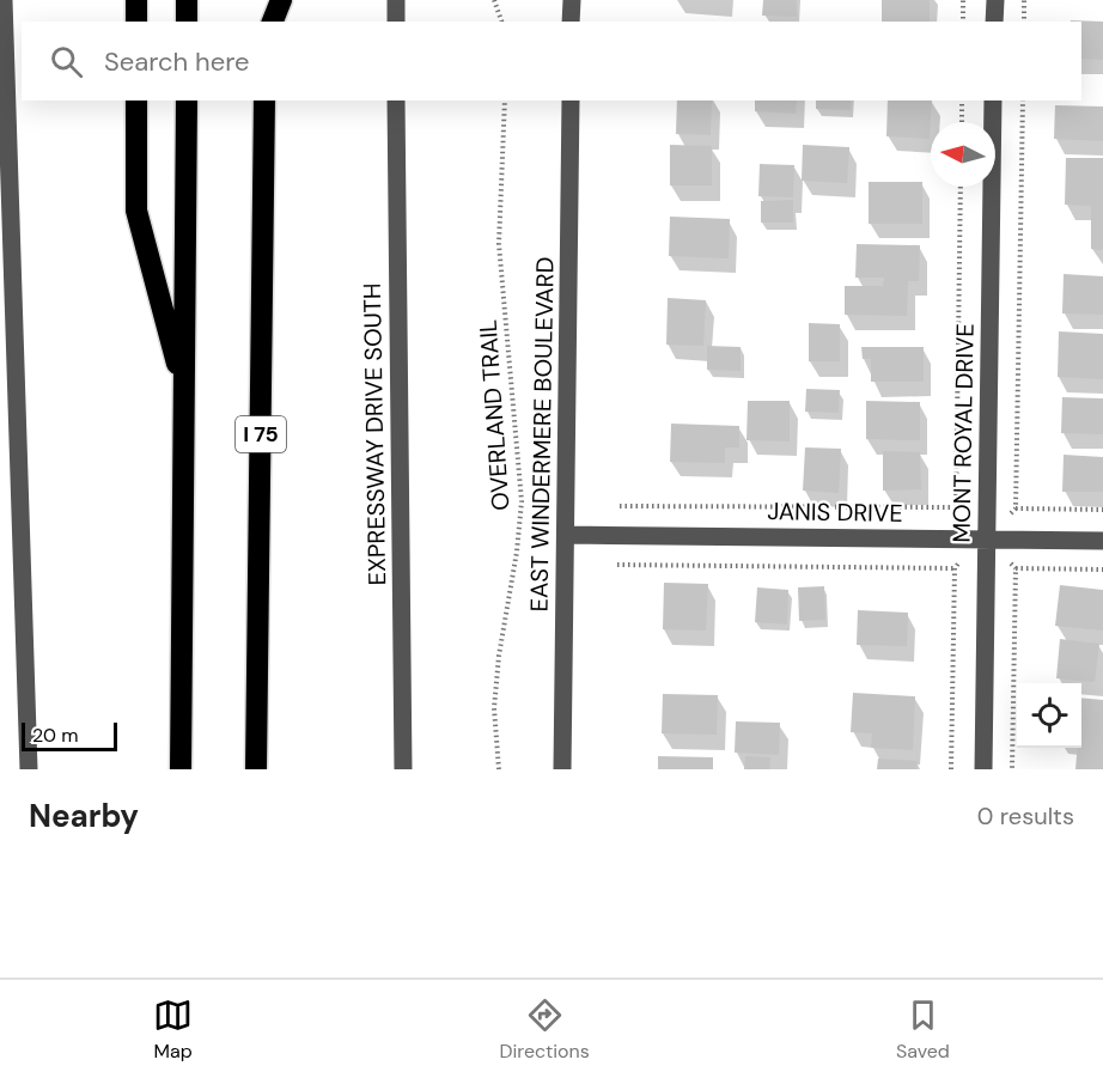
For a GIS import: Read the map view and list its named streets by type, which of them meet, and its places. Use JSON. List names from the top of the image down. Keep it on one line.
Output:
{"streets":{"highway":["I 75"],"street":["MONT ROYAL DRIVE","EXPRESSWAY DRIVE SOUTH","EAST WINDERMERE BOULEVARD","JANIS DRIVE"],"path":["OVERLAND TRAIL"]},"crossings":[["MONT ROYAL DRIVE","JANIS DRIVE"],["EAST WINDERMERE BOULEVARD","JANIS DRIVE"]],"scale_bar":"20 m","north":"left","page":{"search":"Search here","scale":"20 m","heading":["Nearby","0 results"],"nav":["Map","Directions","Saved"]}}
